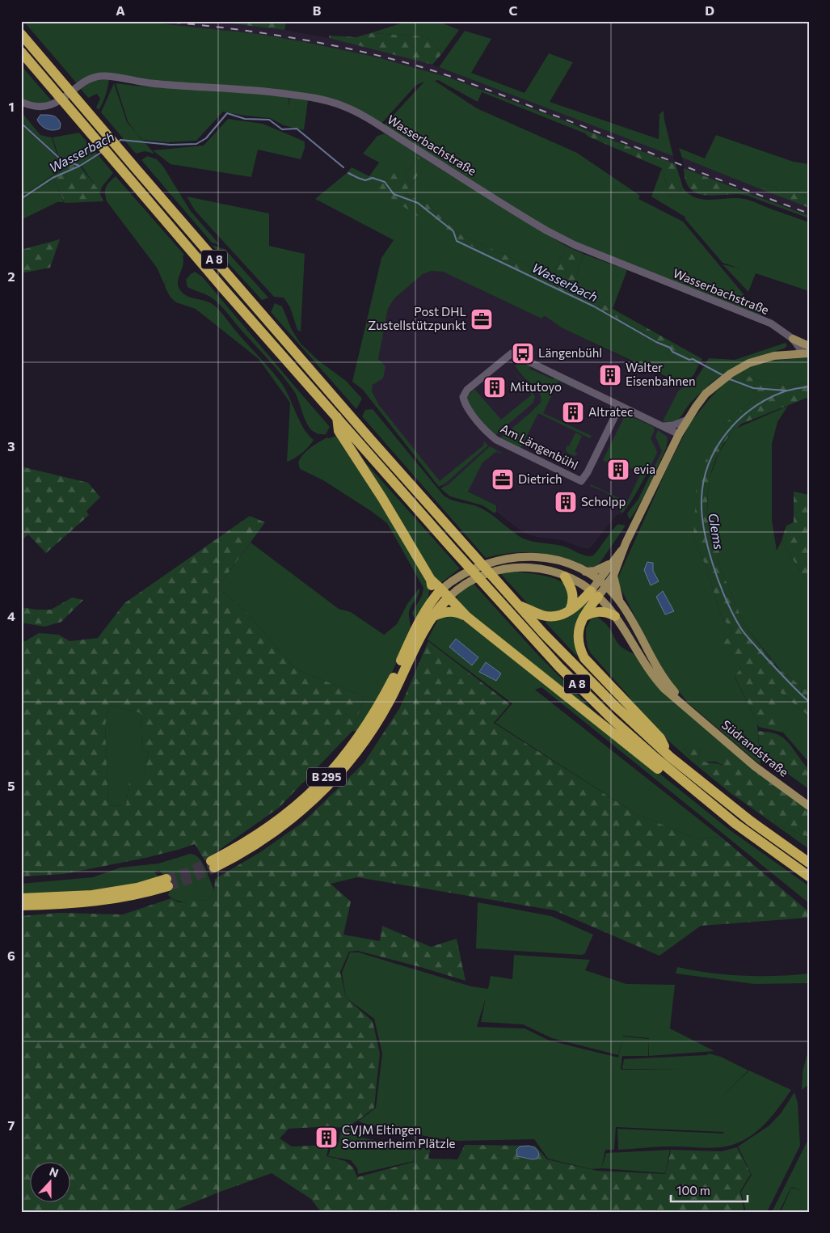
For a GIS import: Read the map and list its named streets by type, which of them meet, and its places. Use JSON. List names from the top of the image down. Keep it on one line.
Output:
{"streets":{"highway":["A 8","B 295"],"main road":["Südrandstraße"],"street":["Wasserbachstraße","Am Längenbühl"]},"crossings":[["A 8","B 295"],["Südrandstraße","B 295"]],"water":["Wasserbach","Glems"],"places":{"office":["Post DHL Zustellstützpunkt","Dietrich"],"bus stop":["Längenbühl"],"building":["Walter Eisenbahnen","Mitutoyo","Altratec","evia","Scholpp","CVJM Eltingen Sommerheim Plätzle"]},"scale_bar":"100 m","north":"top","grid":{"columns":["A","B","C","D"],"rows":["1","2","3","4","5","6","7"]}}
